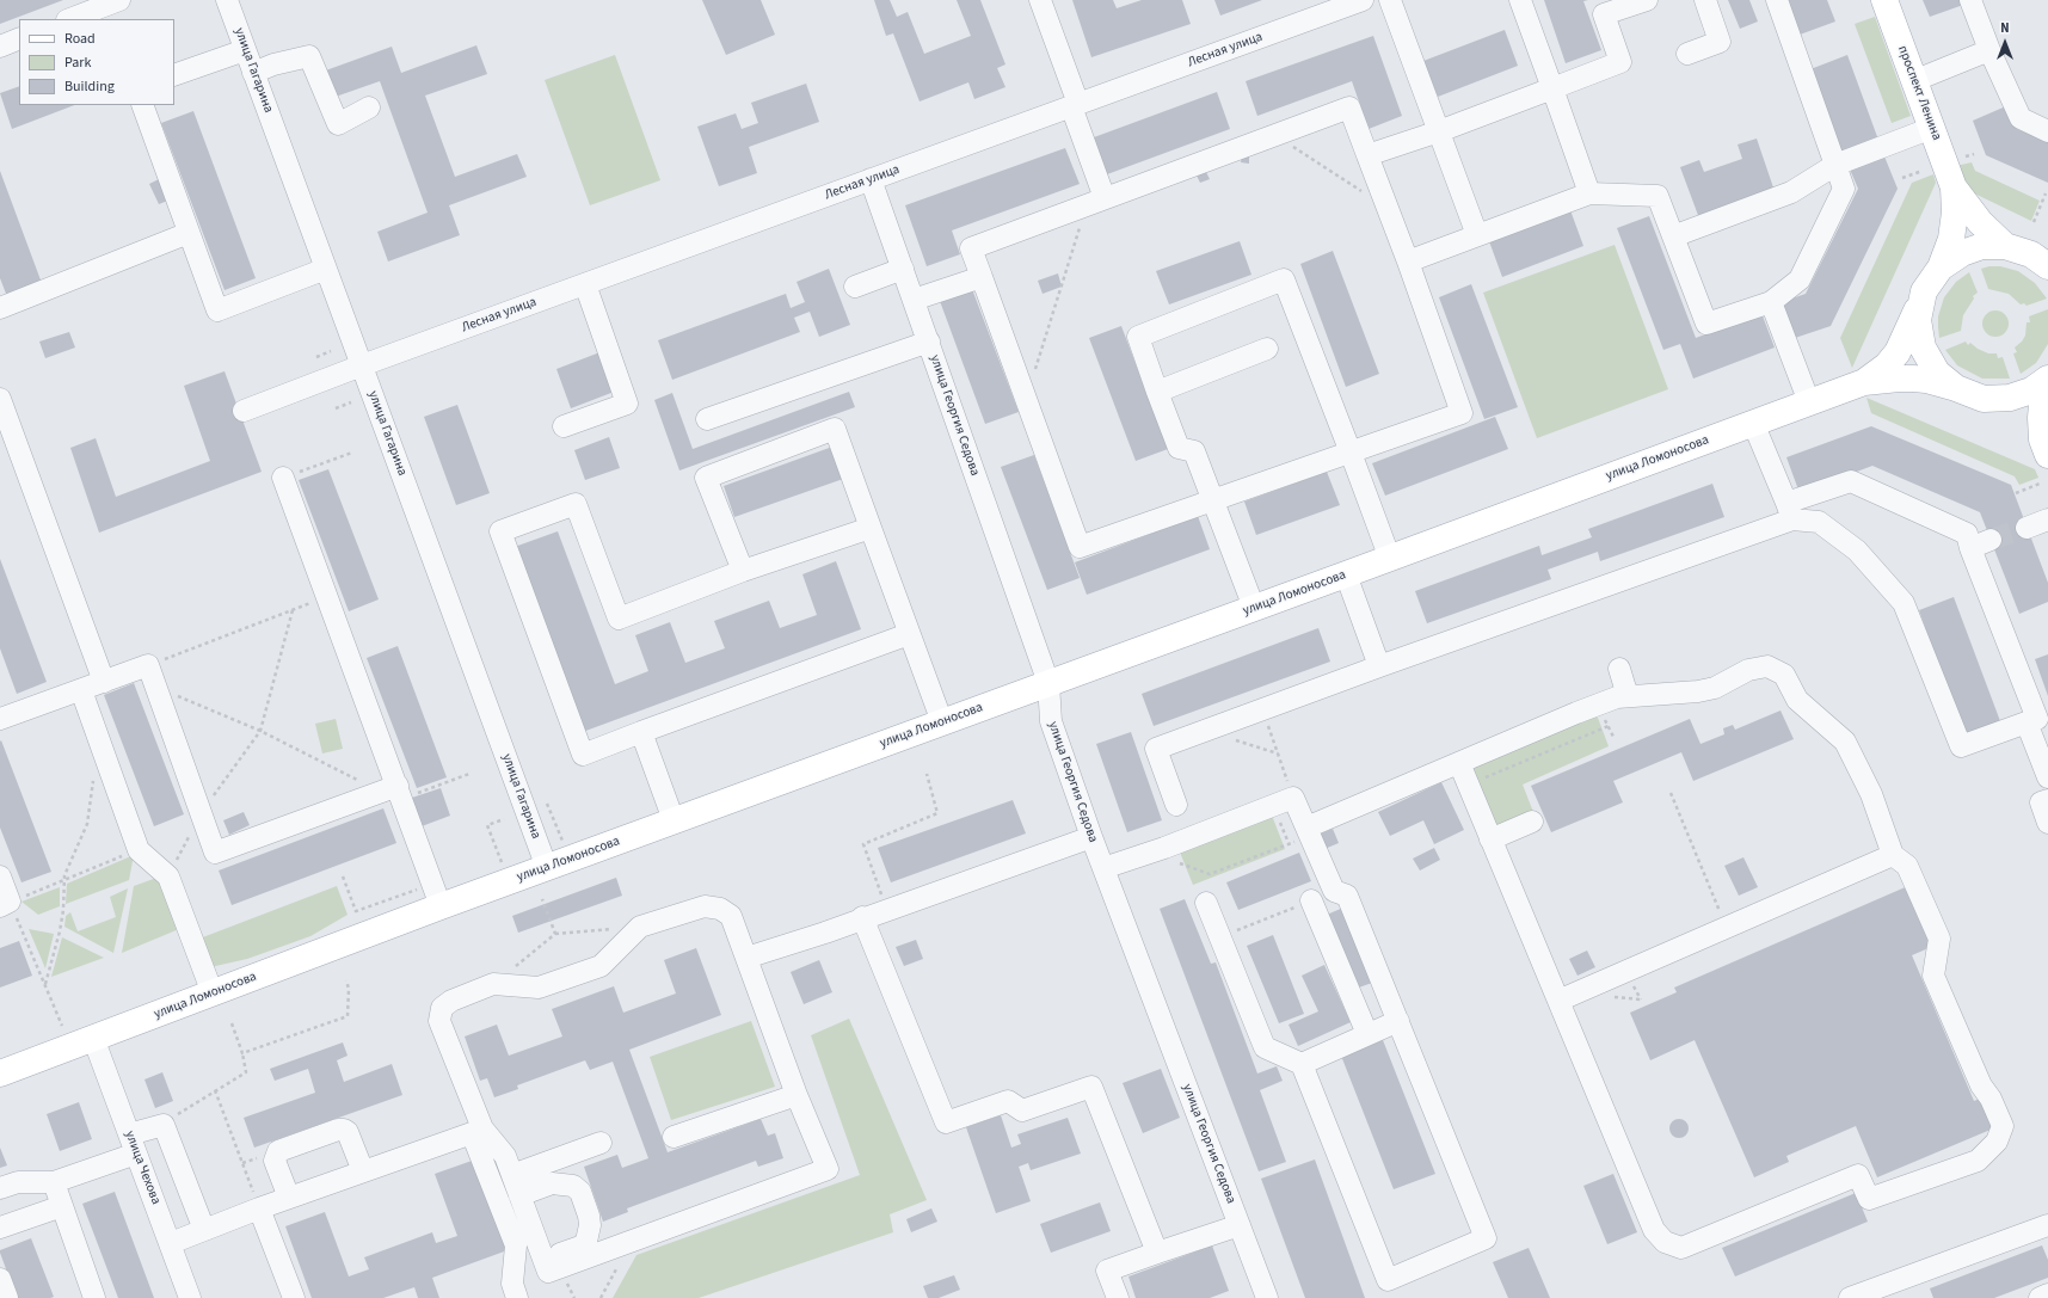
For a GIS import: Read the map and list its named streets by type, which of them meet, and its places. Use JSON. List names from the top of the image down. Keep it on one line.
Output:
{"streets":{"main road":["проспект Ленина","улица Ломоносова"],"street":["Лесная улица","улица Гагарина","улица Георгия Седова","улица Чехова"]},"crossings":[["Лесная улица","улица Гагарина"],["Лесная улица","улица Георгия Седова"],["улица Гагарина","улица Ломоносова"],["улица Георгия Седова","улица Ломоносова"],["улица Ломоносова","улица Чехова"]],"legend":["Road","Park","Building"],"north":"top"}
